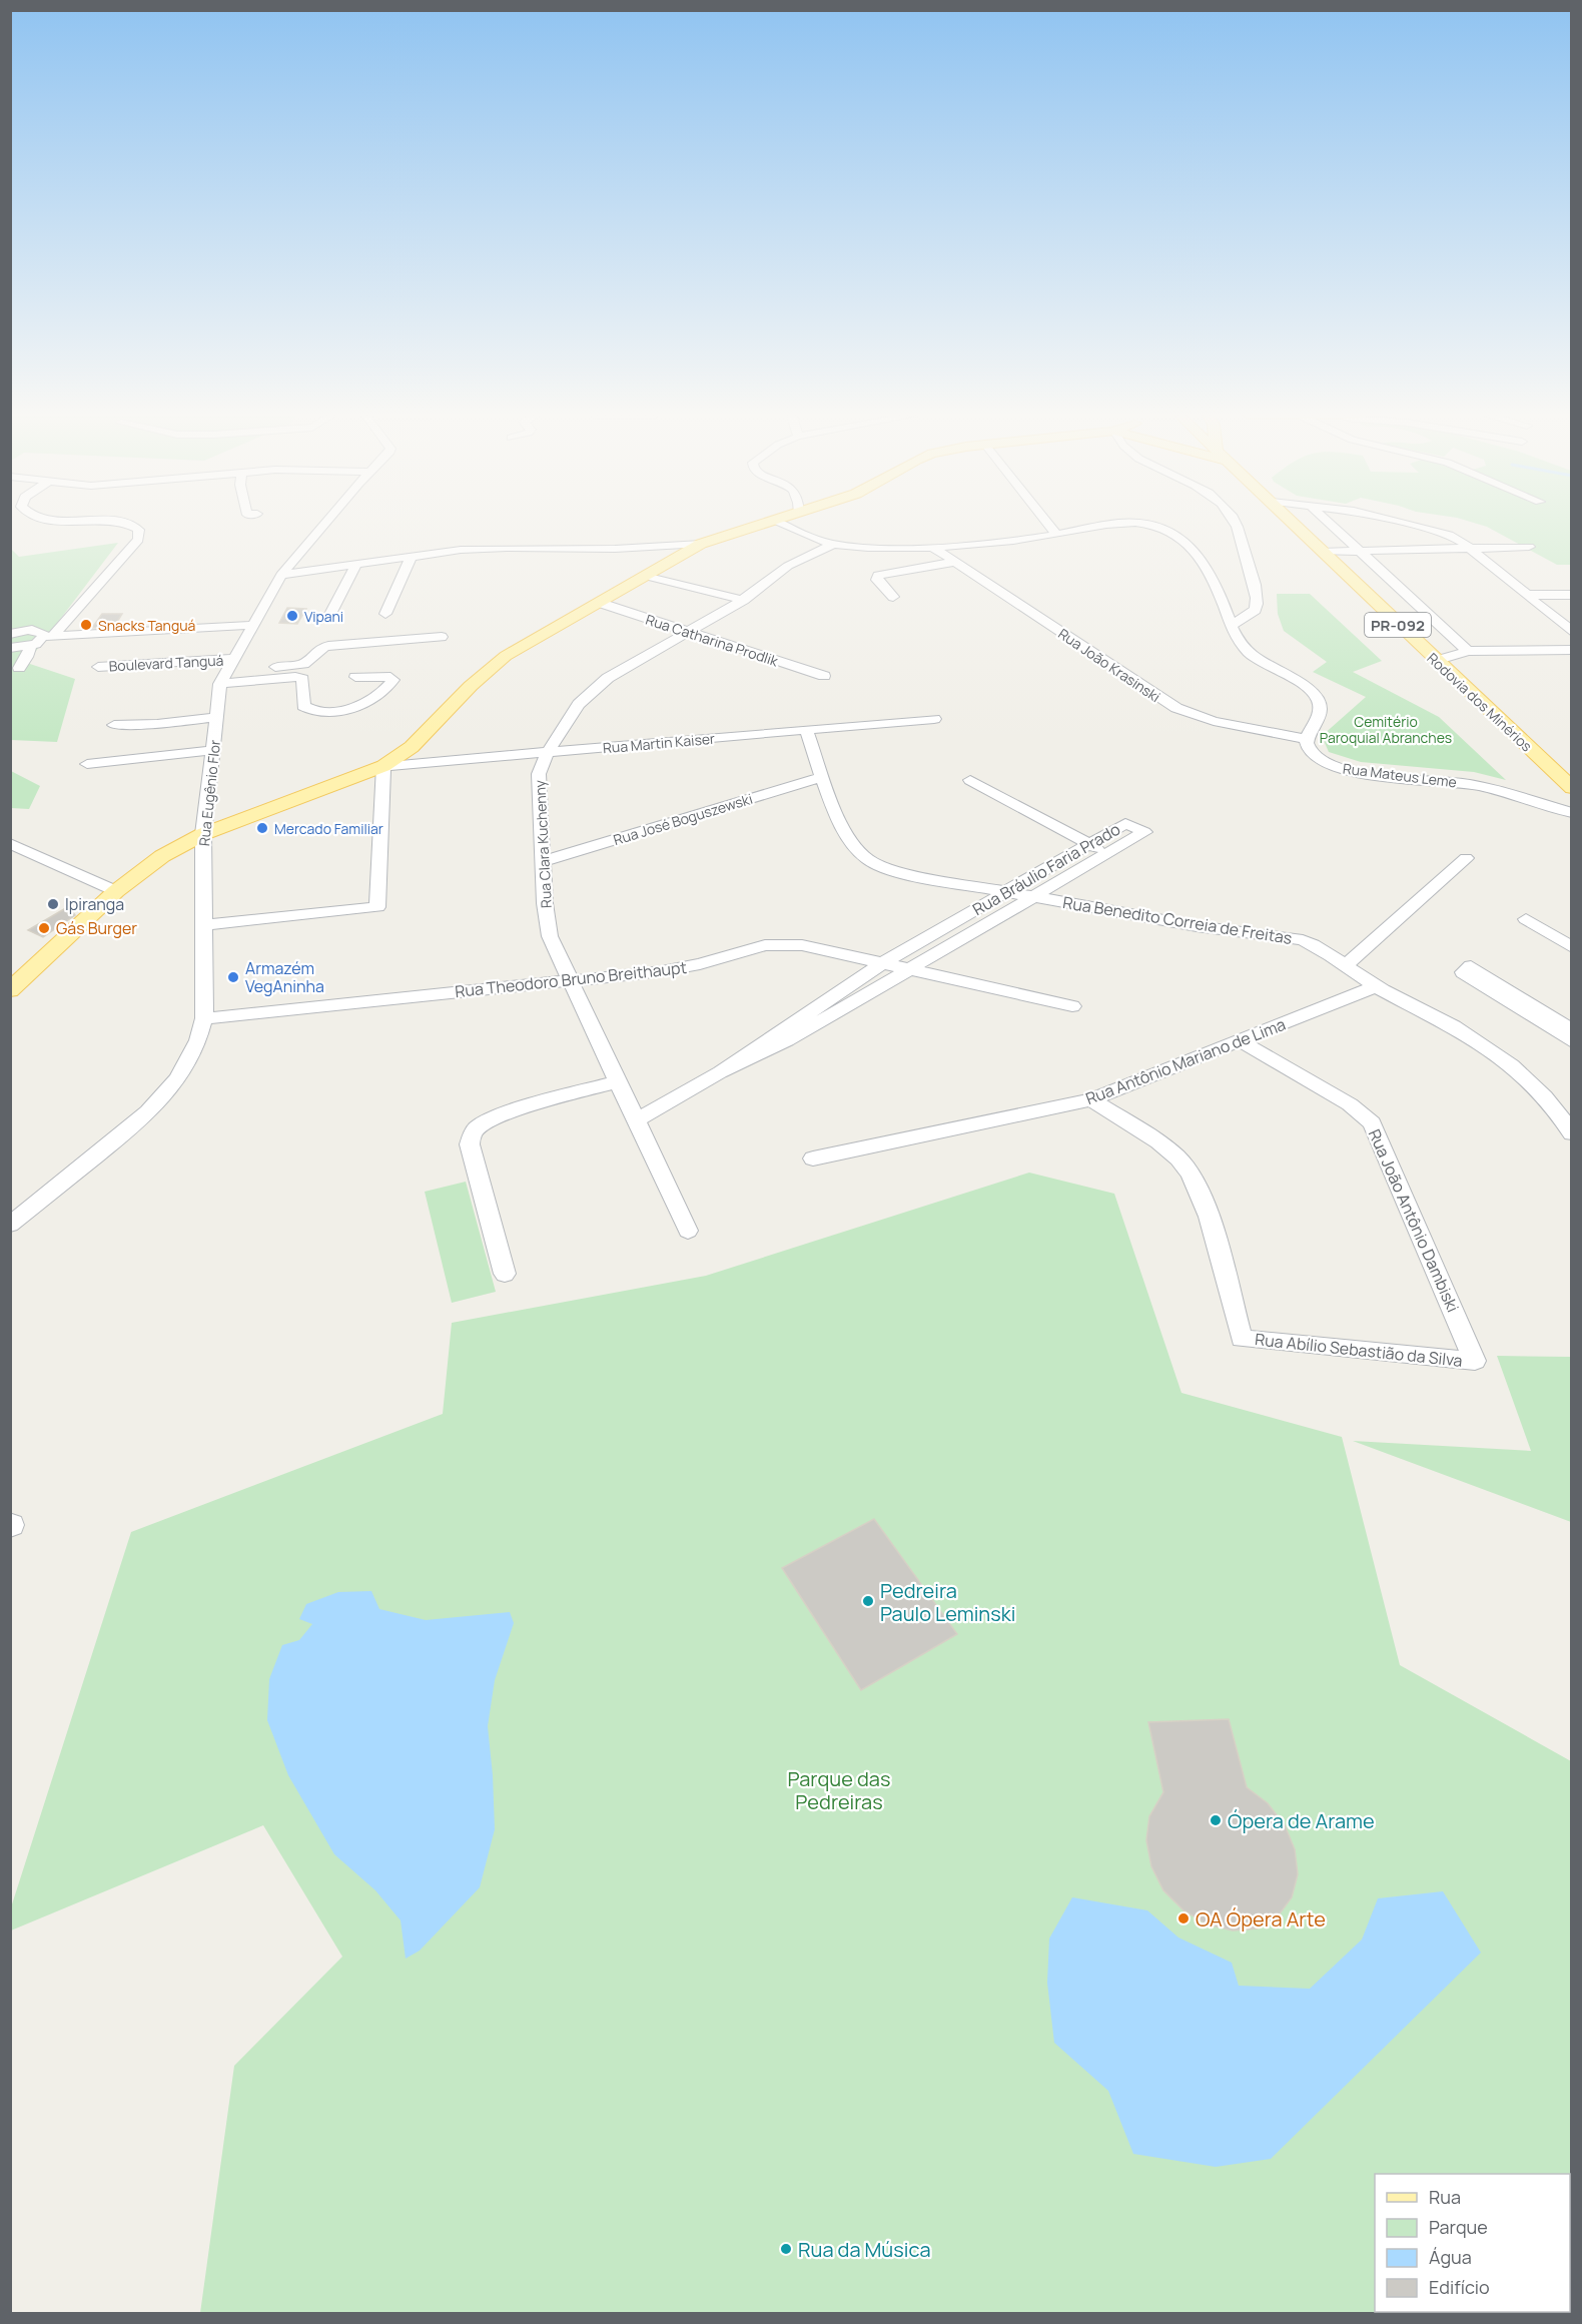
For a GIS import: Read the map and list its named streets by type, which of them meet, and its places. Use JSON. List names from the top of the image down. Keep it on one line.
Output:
{"streets":{"main road":["PR-092","Rodovia dos Minérios"],"street":["Rua Catharina Prodlik","Boulevard Tanguá","Rua João Krasinski","Rua Martin Kaiser","Rua Mateus Leme","Rua Eugênio Flor","Rua José Boguszewski","Rua Clara Kuchenny","Rua Bráulio Faria Prado","Rua Benedito Correia de Freitas","Rua Theodoro Bruno Breithaupt","Rua Antônio Mariano de Lima","Rua João Antônio Dambiski","Rua Abílio Sebastião da Silva"]},"crossings":[["Rua Catharina Prodlik","Rua Clara Kuchenny"],["Boulevard Tanguá","Rua Eugênio Flor"],["Rua João Krasinski","Rua Mateus Leme"],["Rua Martin Kaiser","Rua Clara Kuchenny"],["Rua Martin Kaiser","Rua Benedito Correia de Freitas"],["Rua Eugênio Flor","Rua Theodoro Bruno Breithaupt"],["Rua José Boguszewski","Rua Clara Kuchenny"],["Rua José Boguszewski","Rua Benedito Correia de Freitas"],["Rua Clara Kuchenny","Rua Bráulio Faria Prado"],["Rua Clara Kuchenny","Rua Theodoro Bruno Breithaupt"],["Rua Bráulio Faria Prado","Rua Benedito Correia de Freitas"],["Rua Bráulio Faria Prado","Rua Theodoro Bruno Breithaupt"],["Rua Benedito Correia de Freitas","Rua Antônio Mariano de Lima"],["Rua Antônio Mariano de Lima","Rua João Antônio Dambiski"],["Rua Antônio Mariano de Lima","Rua Abílio Sebastião da Silva"],["Rua João Antônio Dambiski","Rua Abílio Sebastião da Silva"]],"parks":["Cemitério Paroquial Abranches","Parque das Pedreiras"],"places":["Vipani","Snacks Tanguá","Mercado Familiar","Ipiranga","Gás Burger","Armazém VegAninha","Pedreira Paulo Leminski","Ópera de Arame","OA Ópera Arte","Rua da Música"],"legend":["Rua","Parque","Água","Edifício"]}
